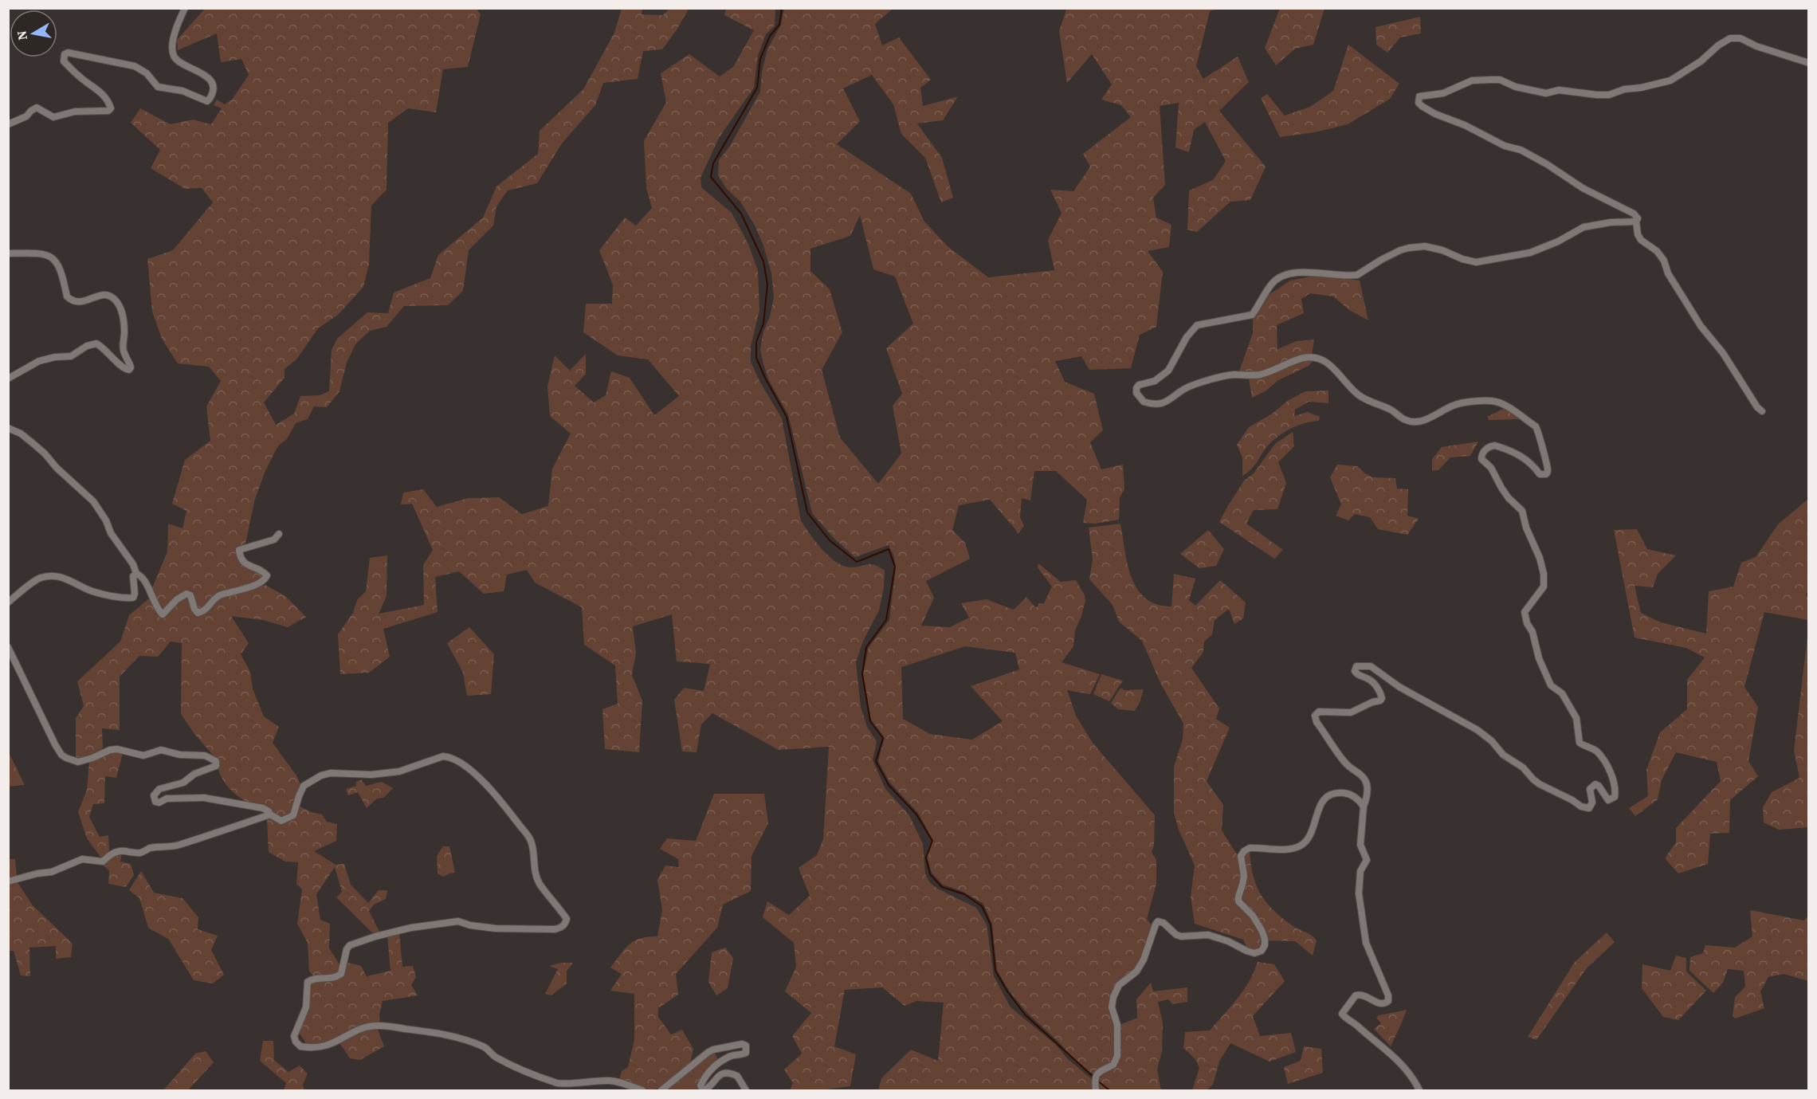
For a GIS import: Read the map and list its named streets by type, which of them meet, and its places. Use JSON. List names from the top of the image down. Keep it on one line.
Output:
{"north":"left"}
